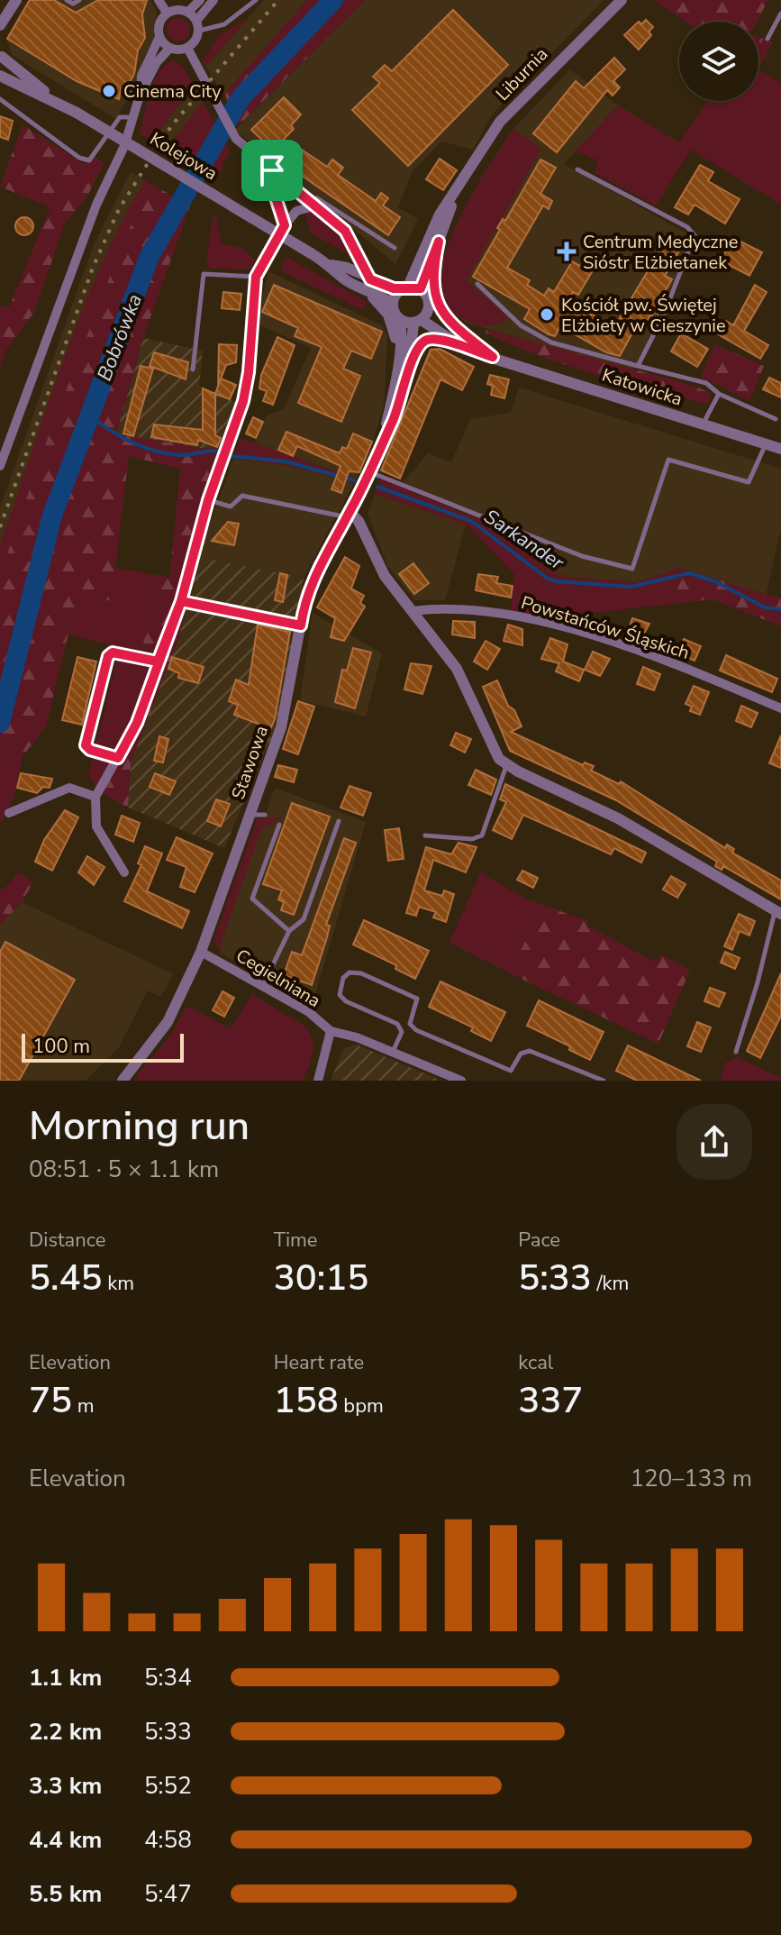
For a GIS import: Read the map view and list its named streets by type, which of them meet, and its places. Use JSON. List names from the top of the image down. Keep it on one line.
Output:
{"streets":{"street":["Liburnia","Kolejowa","Katowicka","Powstańców Śląskich","Stawowa","Cegielniana"]},"crossings":[["Liburnia","Kolejowa"],["Katowicka","Stawowa"],["Stawowa","Cegielniana"]],"water":["Bobrówka","Sarkander"],"places":{"other":["Cinema City","Kościół pw. Świętej Elżbiety w Cieszynie"],"health":["Centrum Medyczne Sióstr Elżbietanek"]},"scale_bar":"100 m","page":{"scale":"100 m","heading":["Morning run","08:51 · 5 × 1.1 km"],"stats":[["Distance","5.45 km"],["Time","30:15"],["Pace","5:33 /km"],["Elevation","75 m"],["Heart rate","158 bpm"],["kcal","337"]],"chart":["Elevation","120–133 m"],"list":[{"name":"1.1 km","note":"5:34"},{"name":"2.2 km","note":"5:33"},{"name":"3.3 km","note":"5:52"},{"name":"4.4 km","note":"4:58"},{"name":"5.5 km","note":"5:47"}]}}
